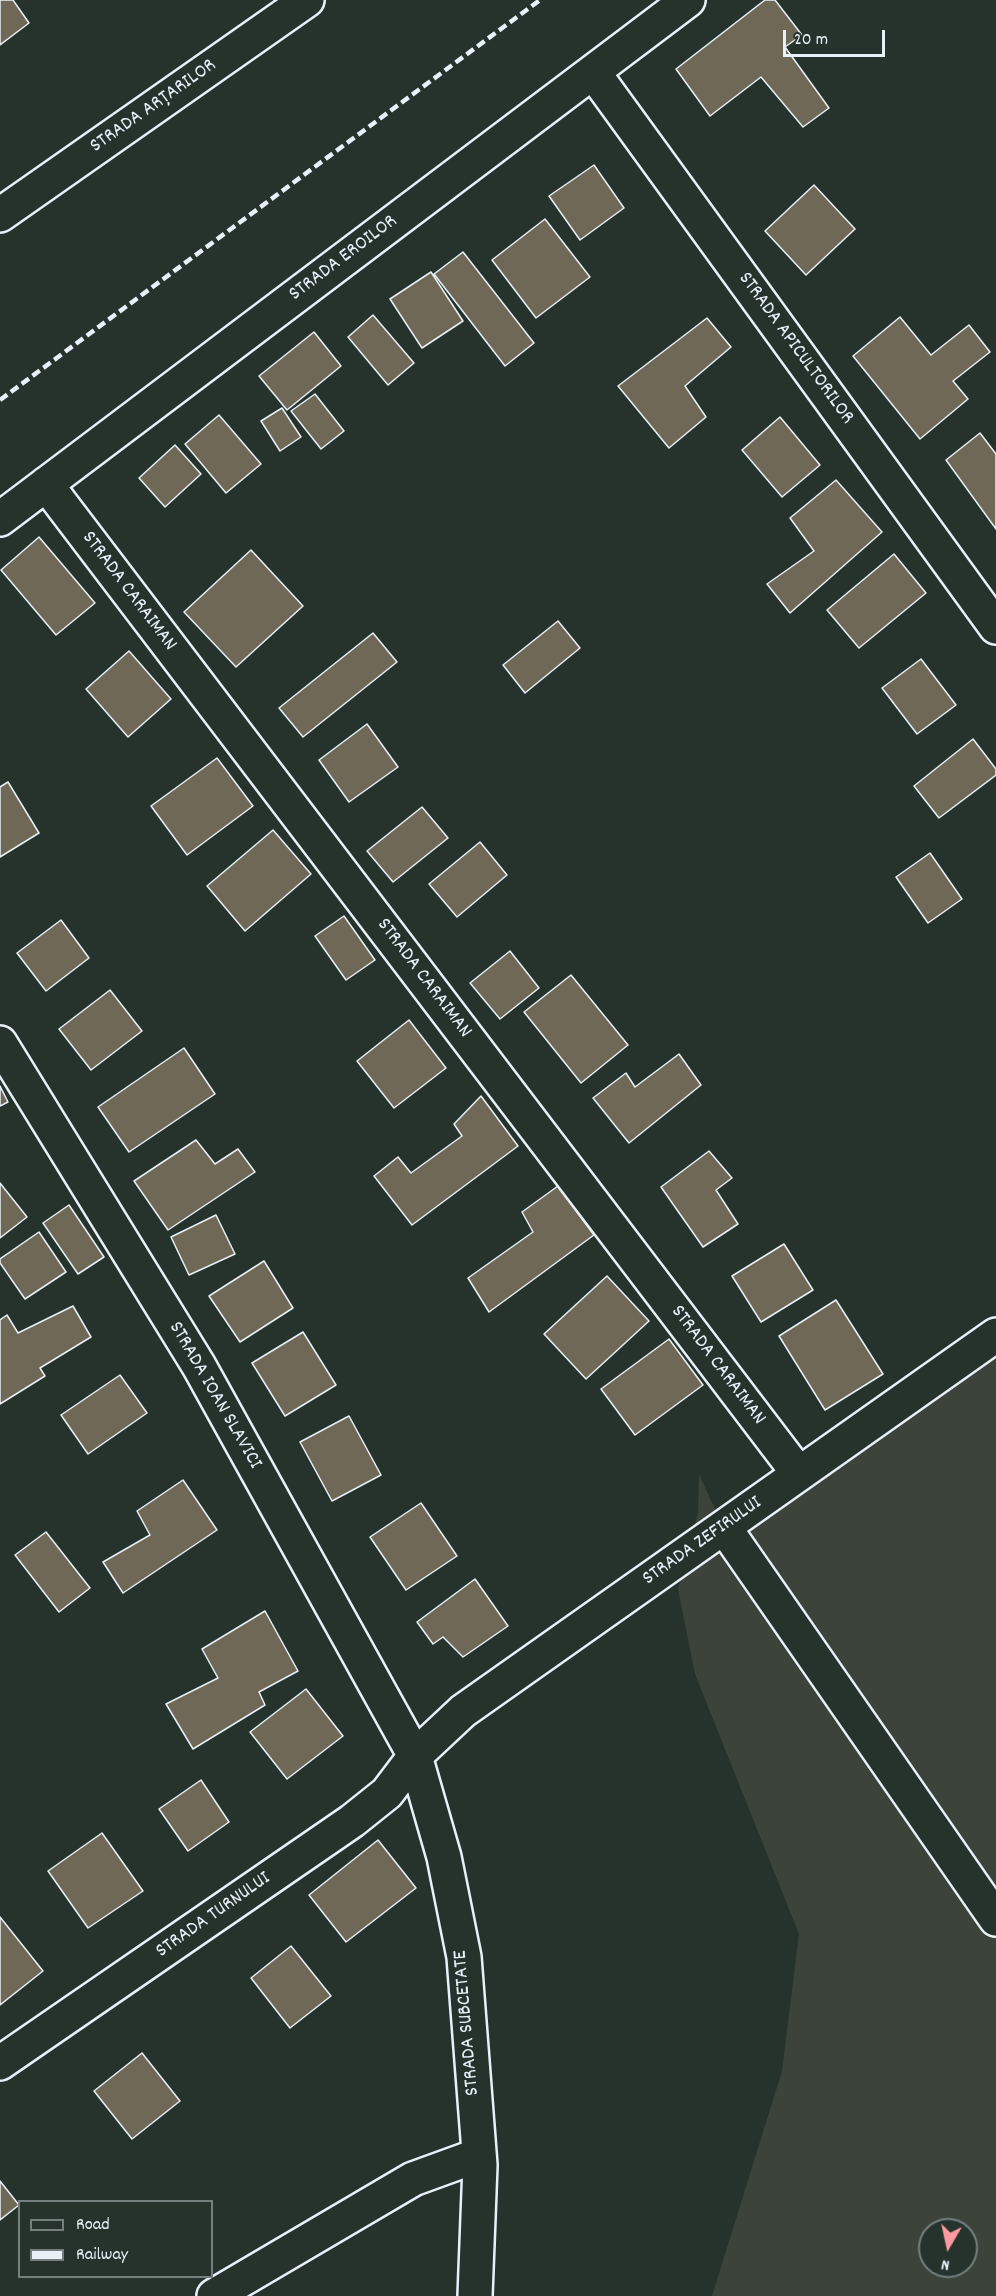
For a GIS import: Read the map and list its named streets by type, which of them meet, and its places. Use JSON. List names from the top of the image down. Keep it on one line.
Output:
{"streets":{"street":["STRADA ARȚARILOR","STRADA EROILOR","STRADA APICULTORILOR","STRADA CARAIMAN","STRADA IOAN SLAVICI","STRADA ZEFIRULUI","STRADA TURNULUI","STRADA SUBCETATE"]},"crossings":[["STRADA EROILOR","STRADA APICULTORILOR"],["STRADA EROILOR","STRADA CARAIMAN"],["STRADA CARAIMAN","STRADA ZEFIRULUI"],["STRADA IOAN SLAVICI","STRADA ZEFIRULUI"],["STRADA IOAN SLAVICI","STRADA TURNULUI"],["STRADA IOAN SLAVICI","STRADA SUBCETATE"],["STRADA ZEFIRULUI","STRADA TURNULUI"],["STRADA ZEFIRULUI","STRADA SUBCETATE"],["STRADA TURNULUI","STRADA SUBCETATE"]],"legend":["Road","Railway"],"scale_bar":"20 m","north":"bottom"}
